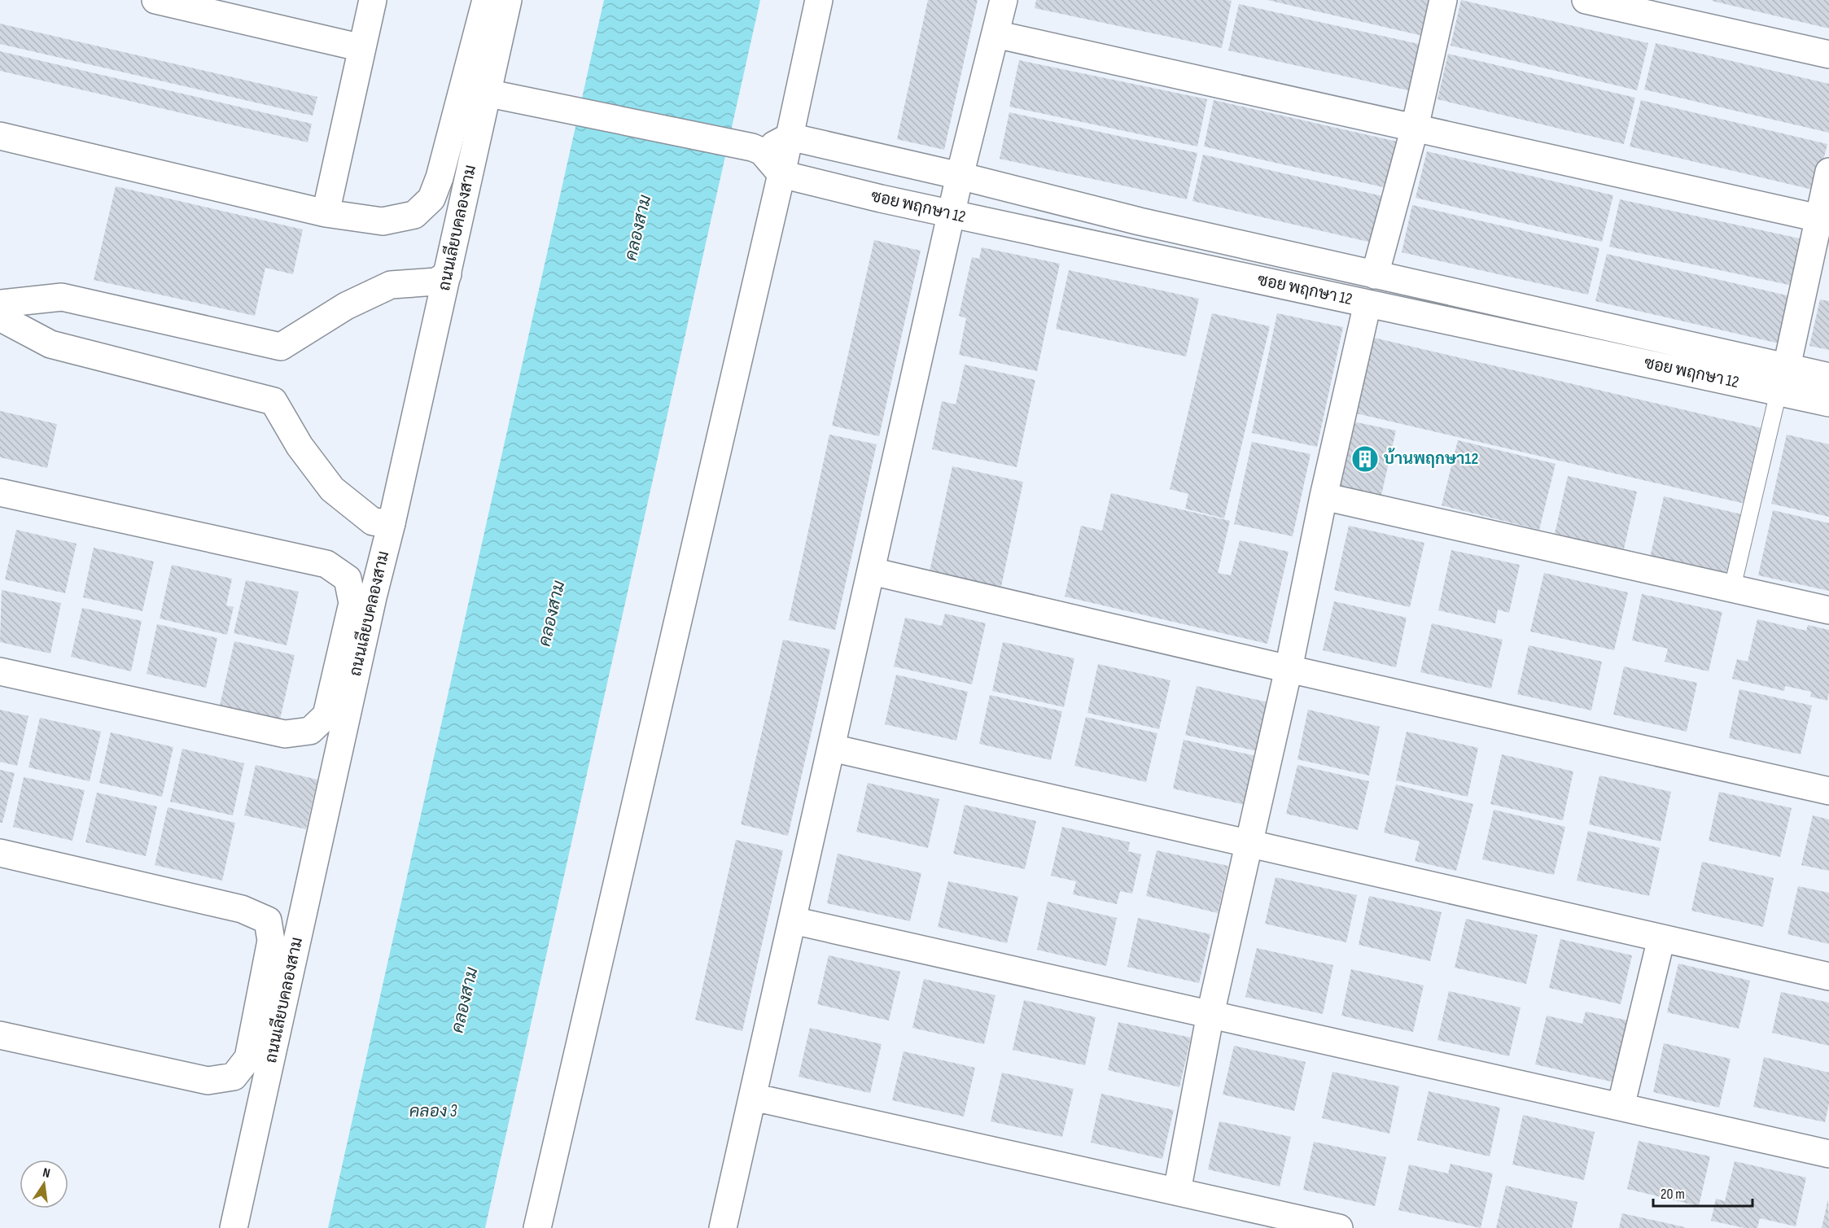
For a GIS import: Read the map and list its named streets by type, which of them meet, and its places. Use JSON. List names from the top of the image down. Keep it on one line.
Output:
{"streets":{"street":["ซอย พฤกษา 12","ถนนเลียบคลองสาม"]},"water":["คลองสาม","คลอง 3"],"places":{"building":["บ้านพฤกษา12"]},"scale_bar":"20 m","north":"top"}
